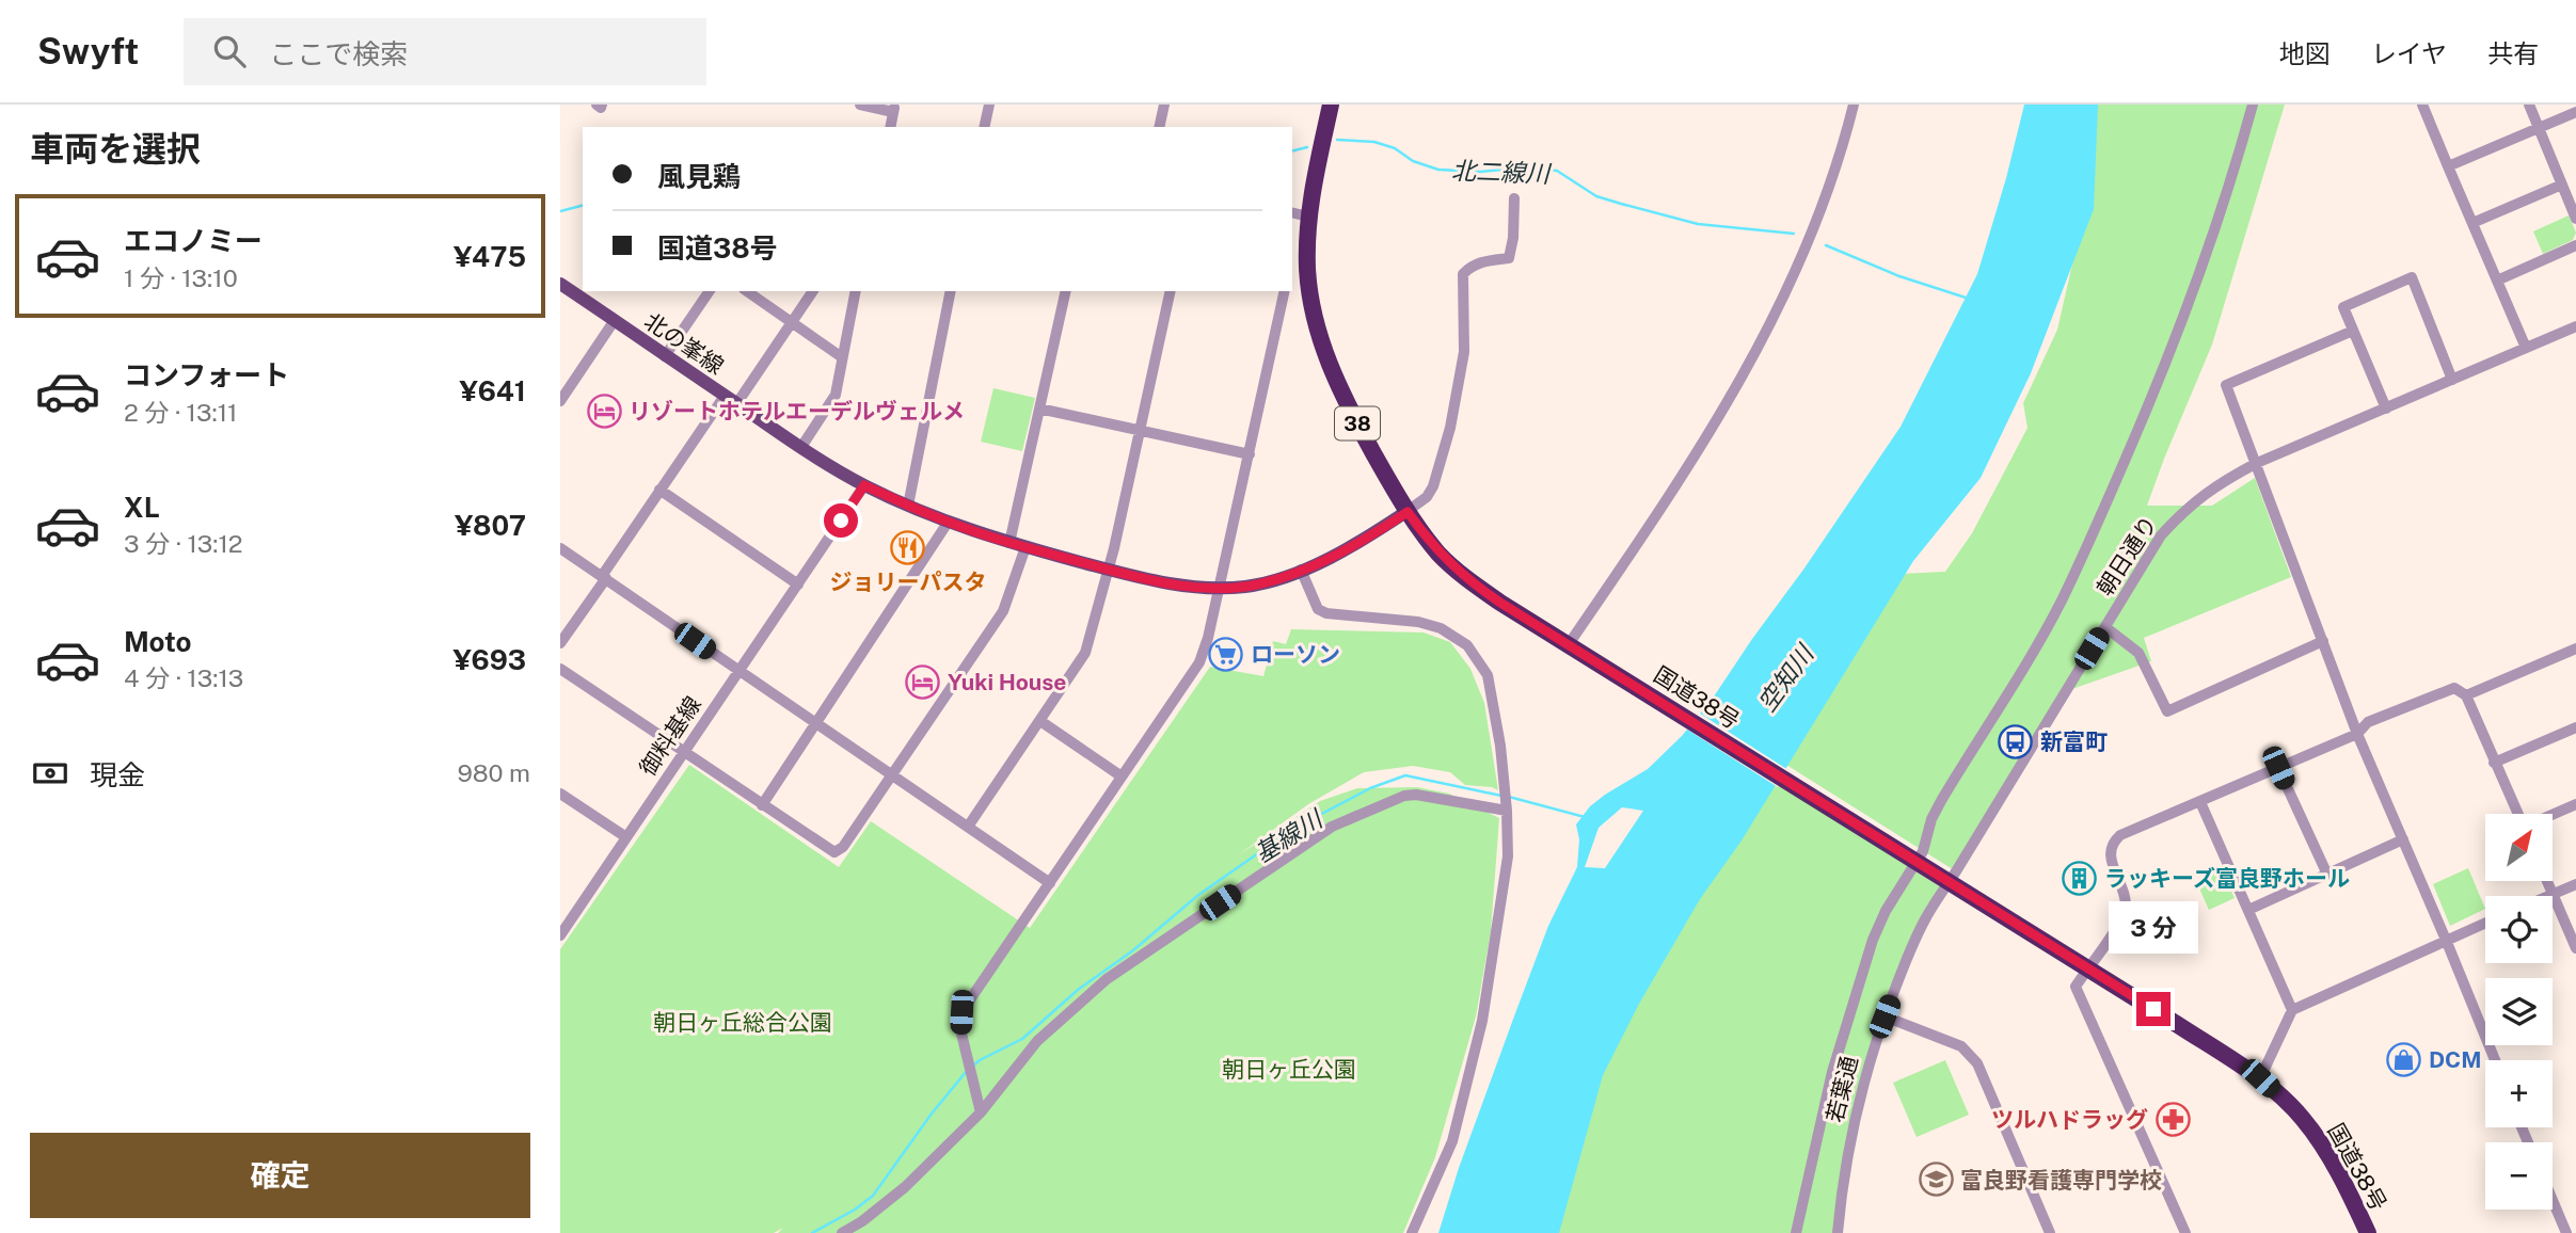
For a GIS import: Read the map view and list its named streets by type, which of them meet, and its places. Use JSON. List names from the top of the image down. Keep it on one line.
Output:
{"streets":{"highway":["38","国道38号"],"main road":["北の峯線"],"street":["朝日通り","御料基線","若葉通"]},"crossings":[["北の峯線","国道38号"],["北の峯線","御料基線"],["朝日通り","国道38号"],["朝日通り","若葉通"],["国道38号","若葉通"]],"water":["北二線川","空知川","基線川"],"parks":["朝日ヶ丘総合公園","朝日ヶ丘公園"],"places":{"hotel":["リゾートホテルエーデルヴェルメ","Yuki House"],"restaurant":["ジョリーパスタ"],"supermarket":["ローソン"],"bus stop":["新富町"],"building":["ラッキーズ富良野ホール"],"shop":["DCM"],"pharmacy":["ツルハドラッグ"],"school or university":["富良野看護専門学校"]},"north":"top right","page":{"header":"Swyft","search":"ここで検索","nav":["地図","レイヤ","共有"],"heading":"車両を選択","banner":["風見鶏","国道38号"],"list":[{"name":"エコノミー","note":"1 分 · 13:10","value":"¥475"},{"name":"コンフォート","note":"2 分 · 13:11","value":"¥641"},{"name":"XL","note":"3 分 · 13:12","value":"¥807"},{"name":"Moto","note":"4 分 · 13:13","value":"¥693"}],"pay":["現金","980 m"],"map_buttons":["+","−"],"bubble":"3 分","buttons":"確定"}}
